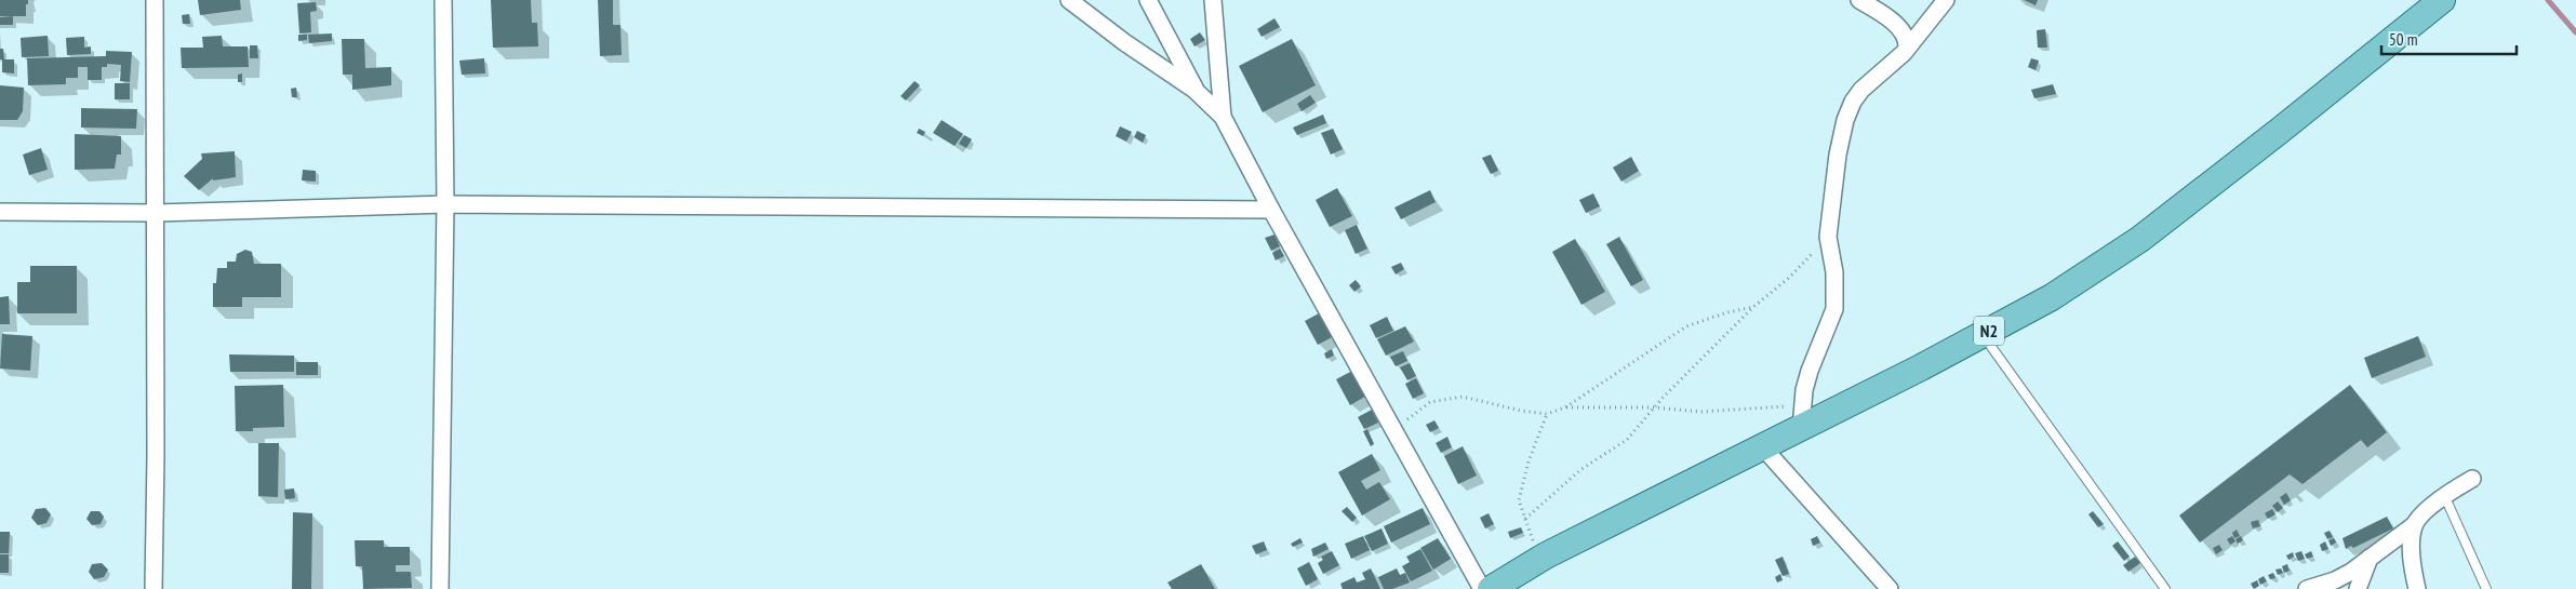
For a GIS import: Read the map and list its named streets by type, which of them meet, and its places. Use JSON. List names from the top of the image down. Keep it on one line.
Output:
{"streets":{"main road":["N2"]},"scale_bar":"50 m"}
